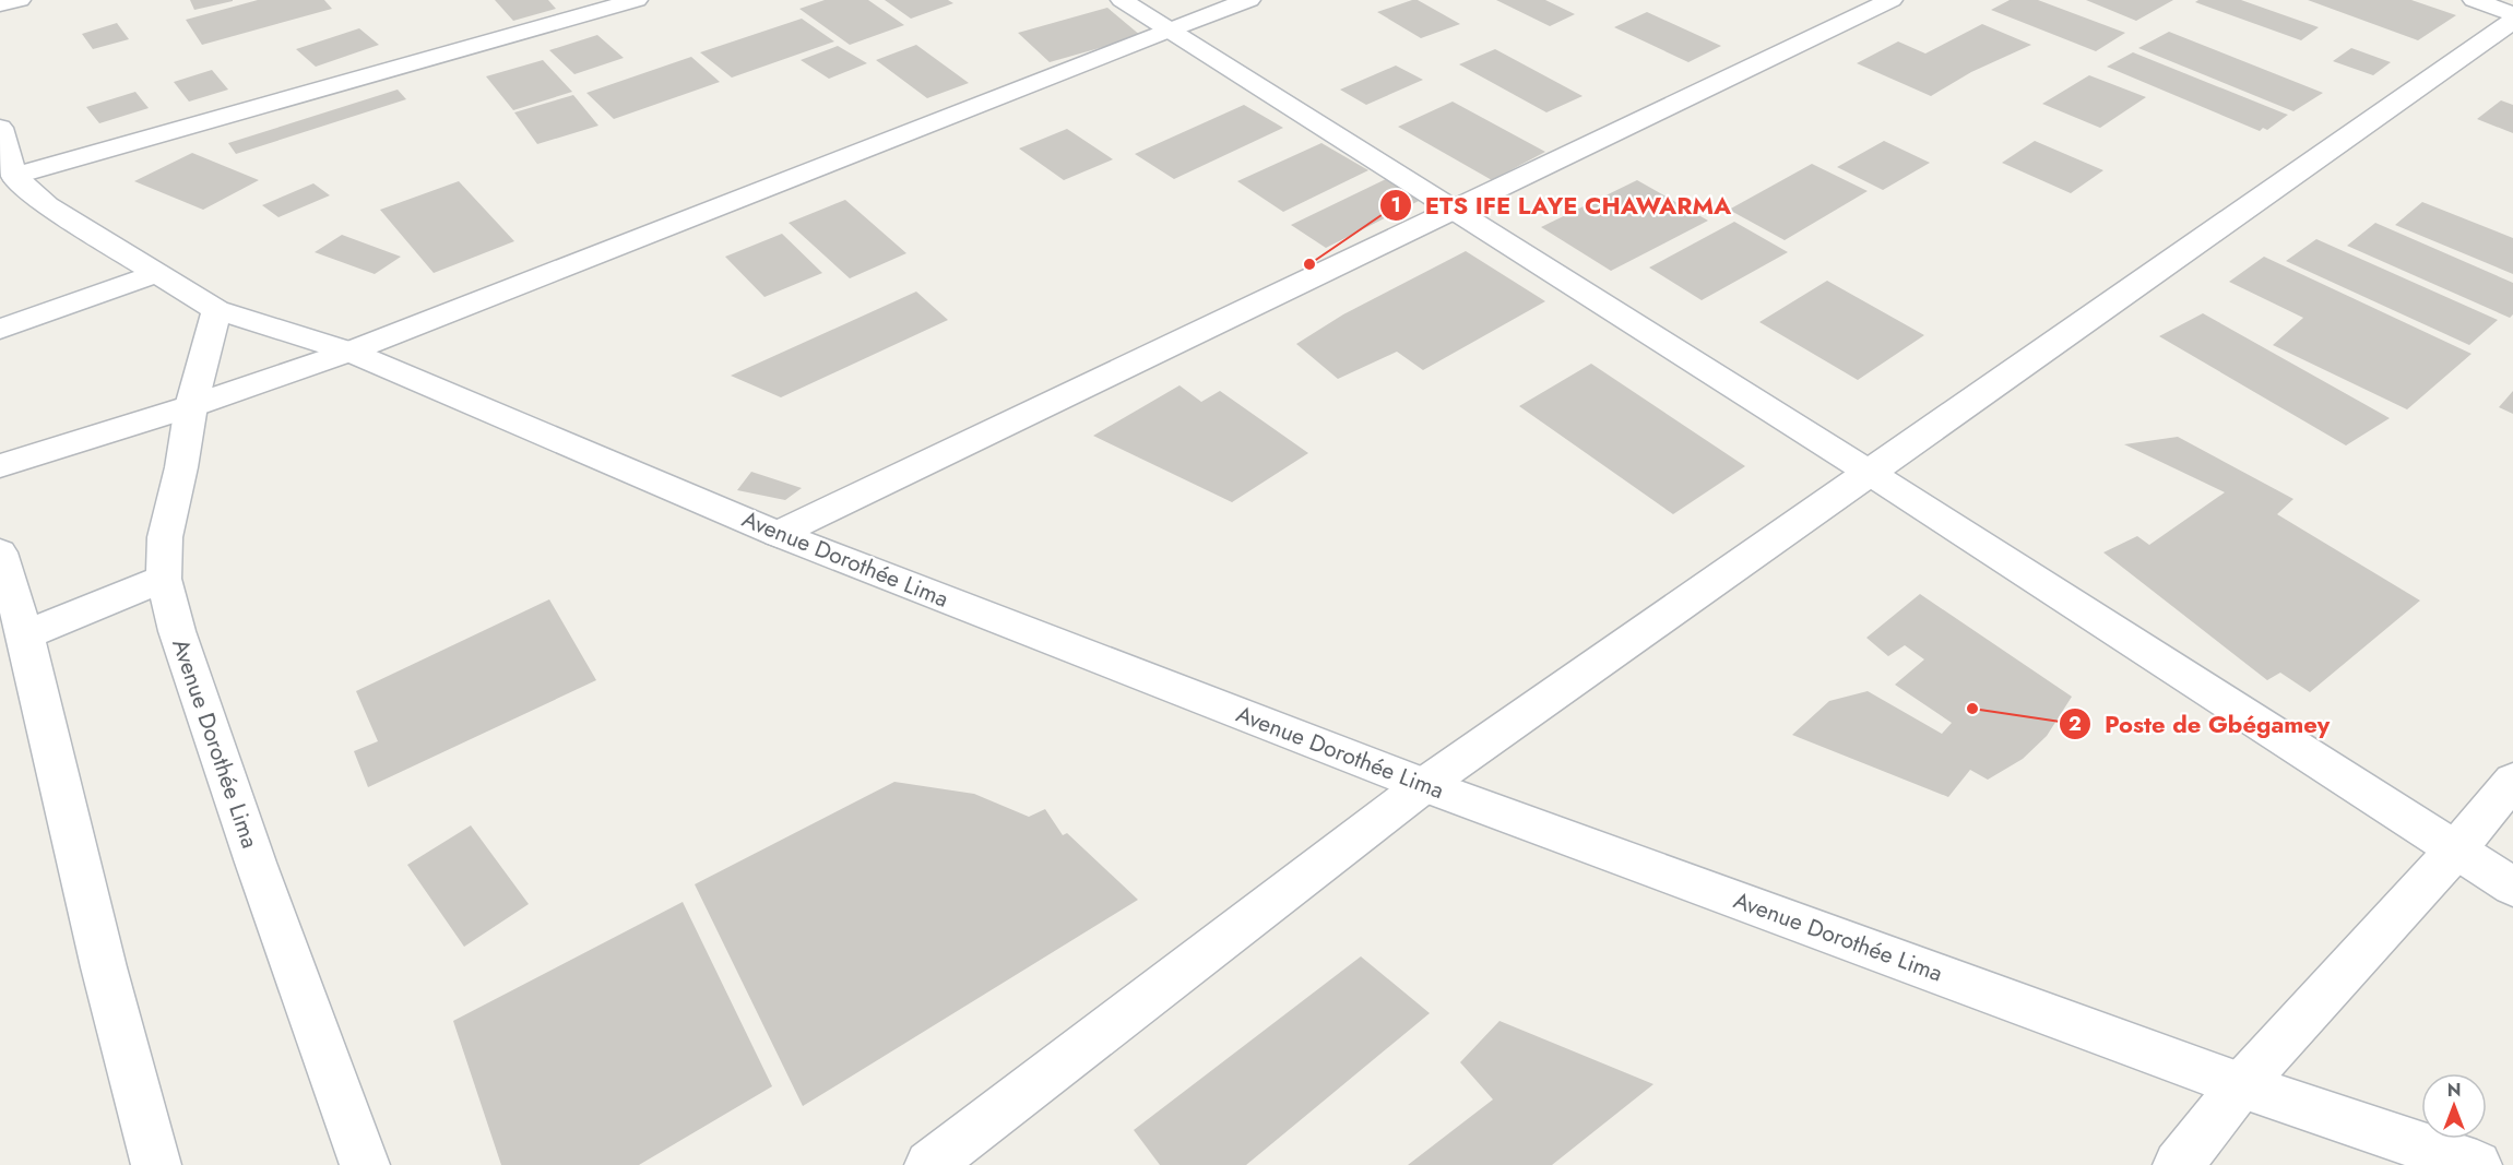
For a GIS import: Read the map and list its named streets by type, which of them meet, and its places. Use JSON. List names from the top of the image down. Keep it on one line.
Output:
{"streets":{"street":["Avenue Dorothée Lima"]},"places":["ETS IFE LAYE CHAWARMA","Poste de Gbégamey"],"north":"top"}
